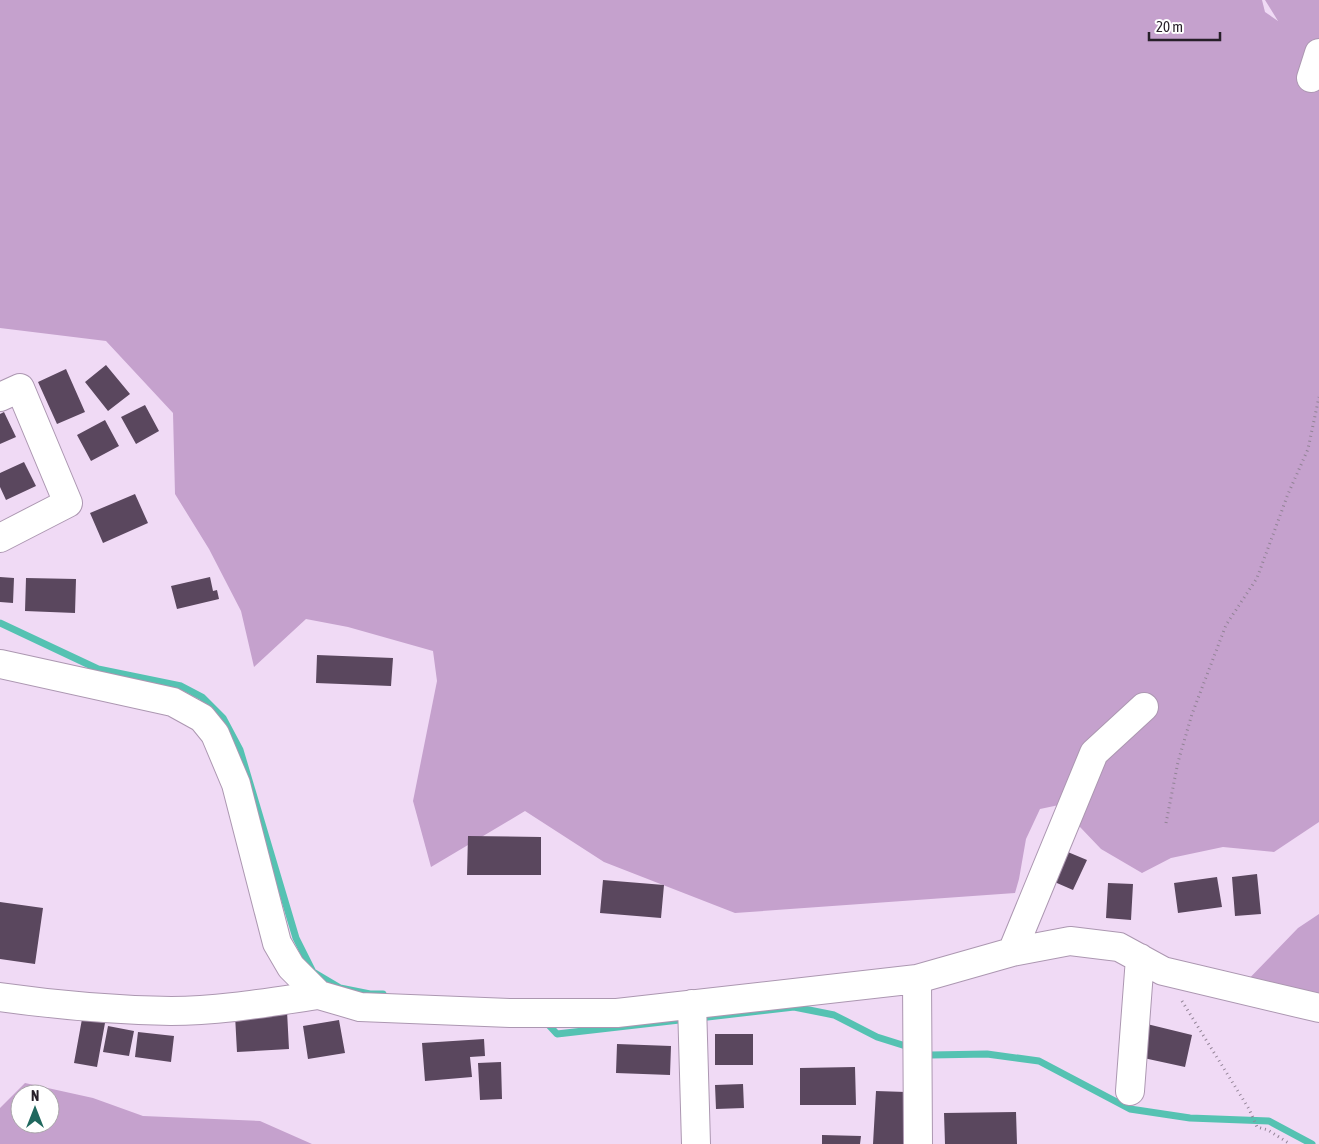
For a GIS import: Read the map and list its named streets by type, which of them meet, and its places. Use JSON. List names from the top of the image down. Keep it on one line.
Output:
{"scale_bar":"20 m","north":"top"}
